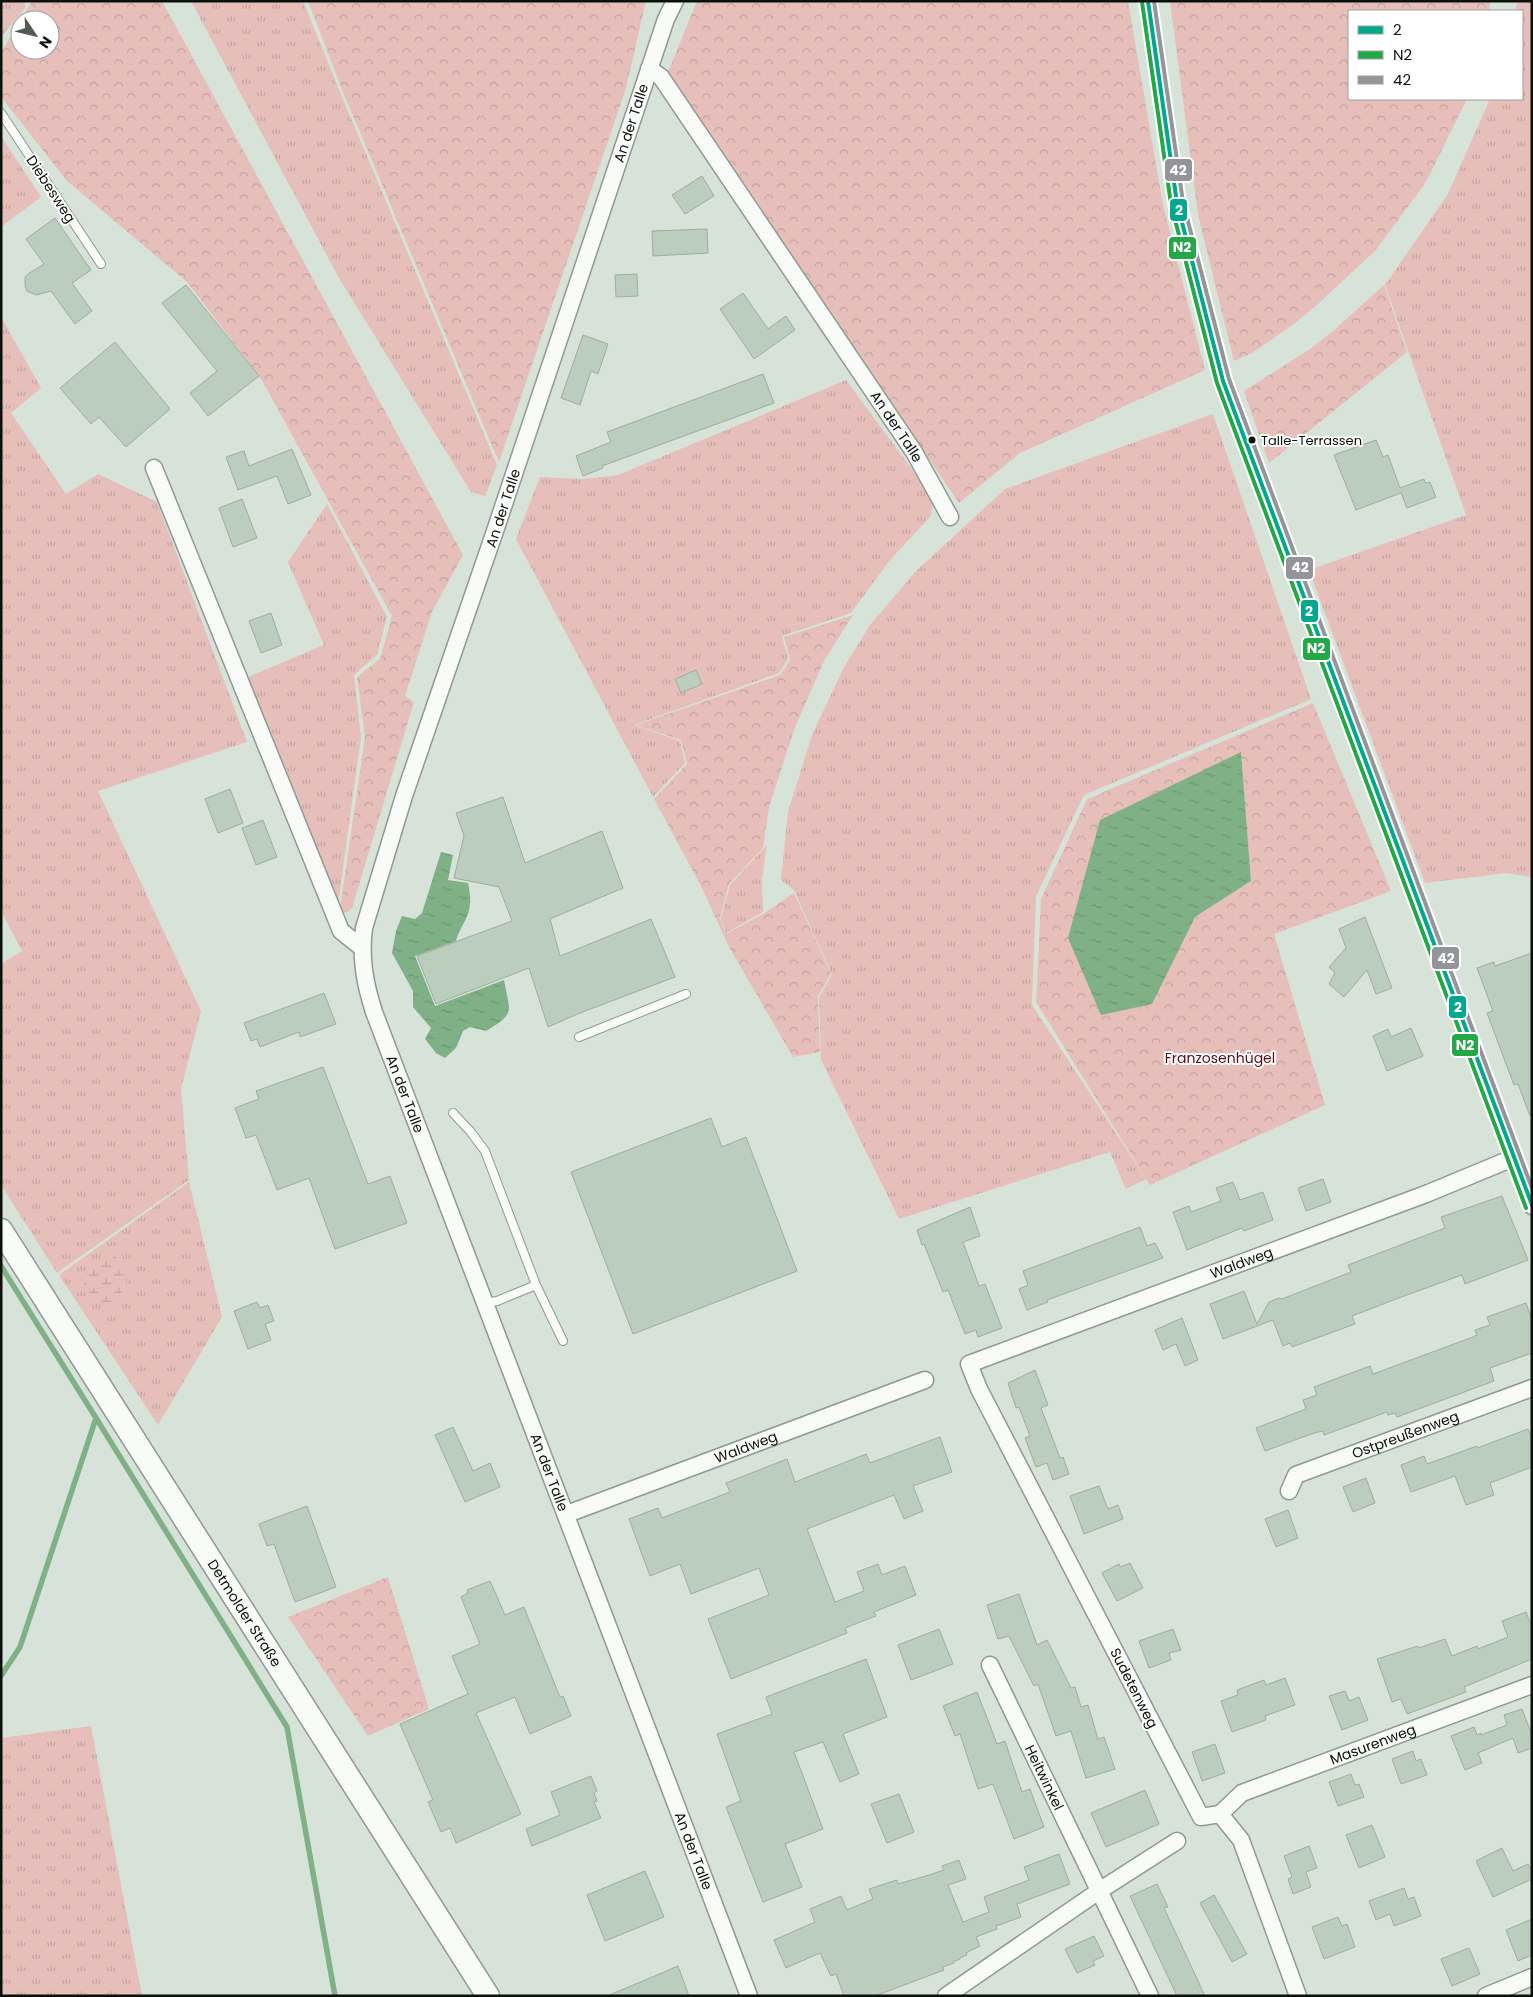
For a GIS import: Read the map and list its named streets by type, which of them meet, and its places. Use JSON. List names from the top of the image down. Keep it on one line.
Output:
{"streets":{"street":["An der Talle","Waldweg","Ostpreußenweg","Detmolder Straße","Sudetenweg","Masurenweg","Heitwinkel"],"lane":["Diebesweg"]},"crossings":[["An der Talle","Waldweg"],["Waldweg","Sudetenweg"],["Sudetenweg","Masurenweg"]],"parks":["Franzosenhügel"],"places":["Talle-Terrassen"],"lines":["transit line 2","transit line 42","transit line N2"],"legend":["2","N2","42"],"north":"bottom right"}
